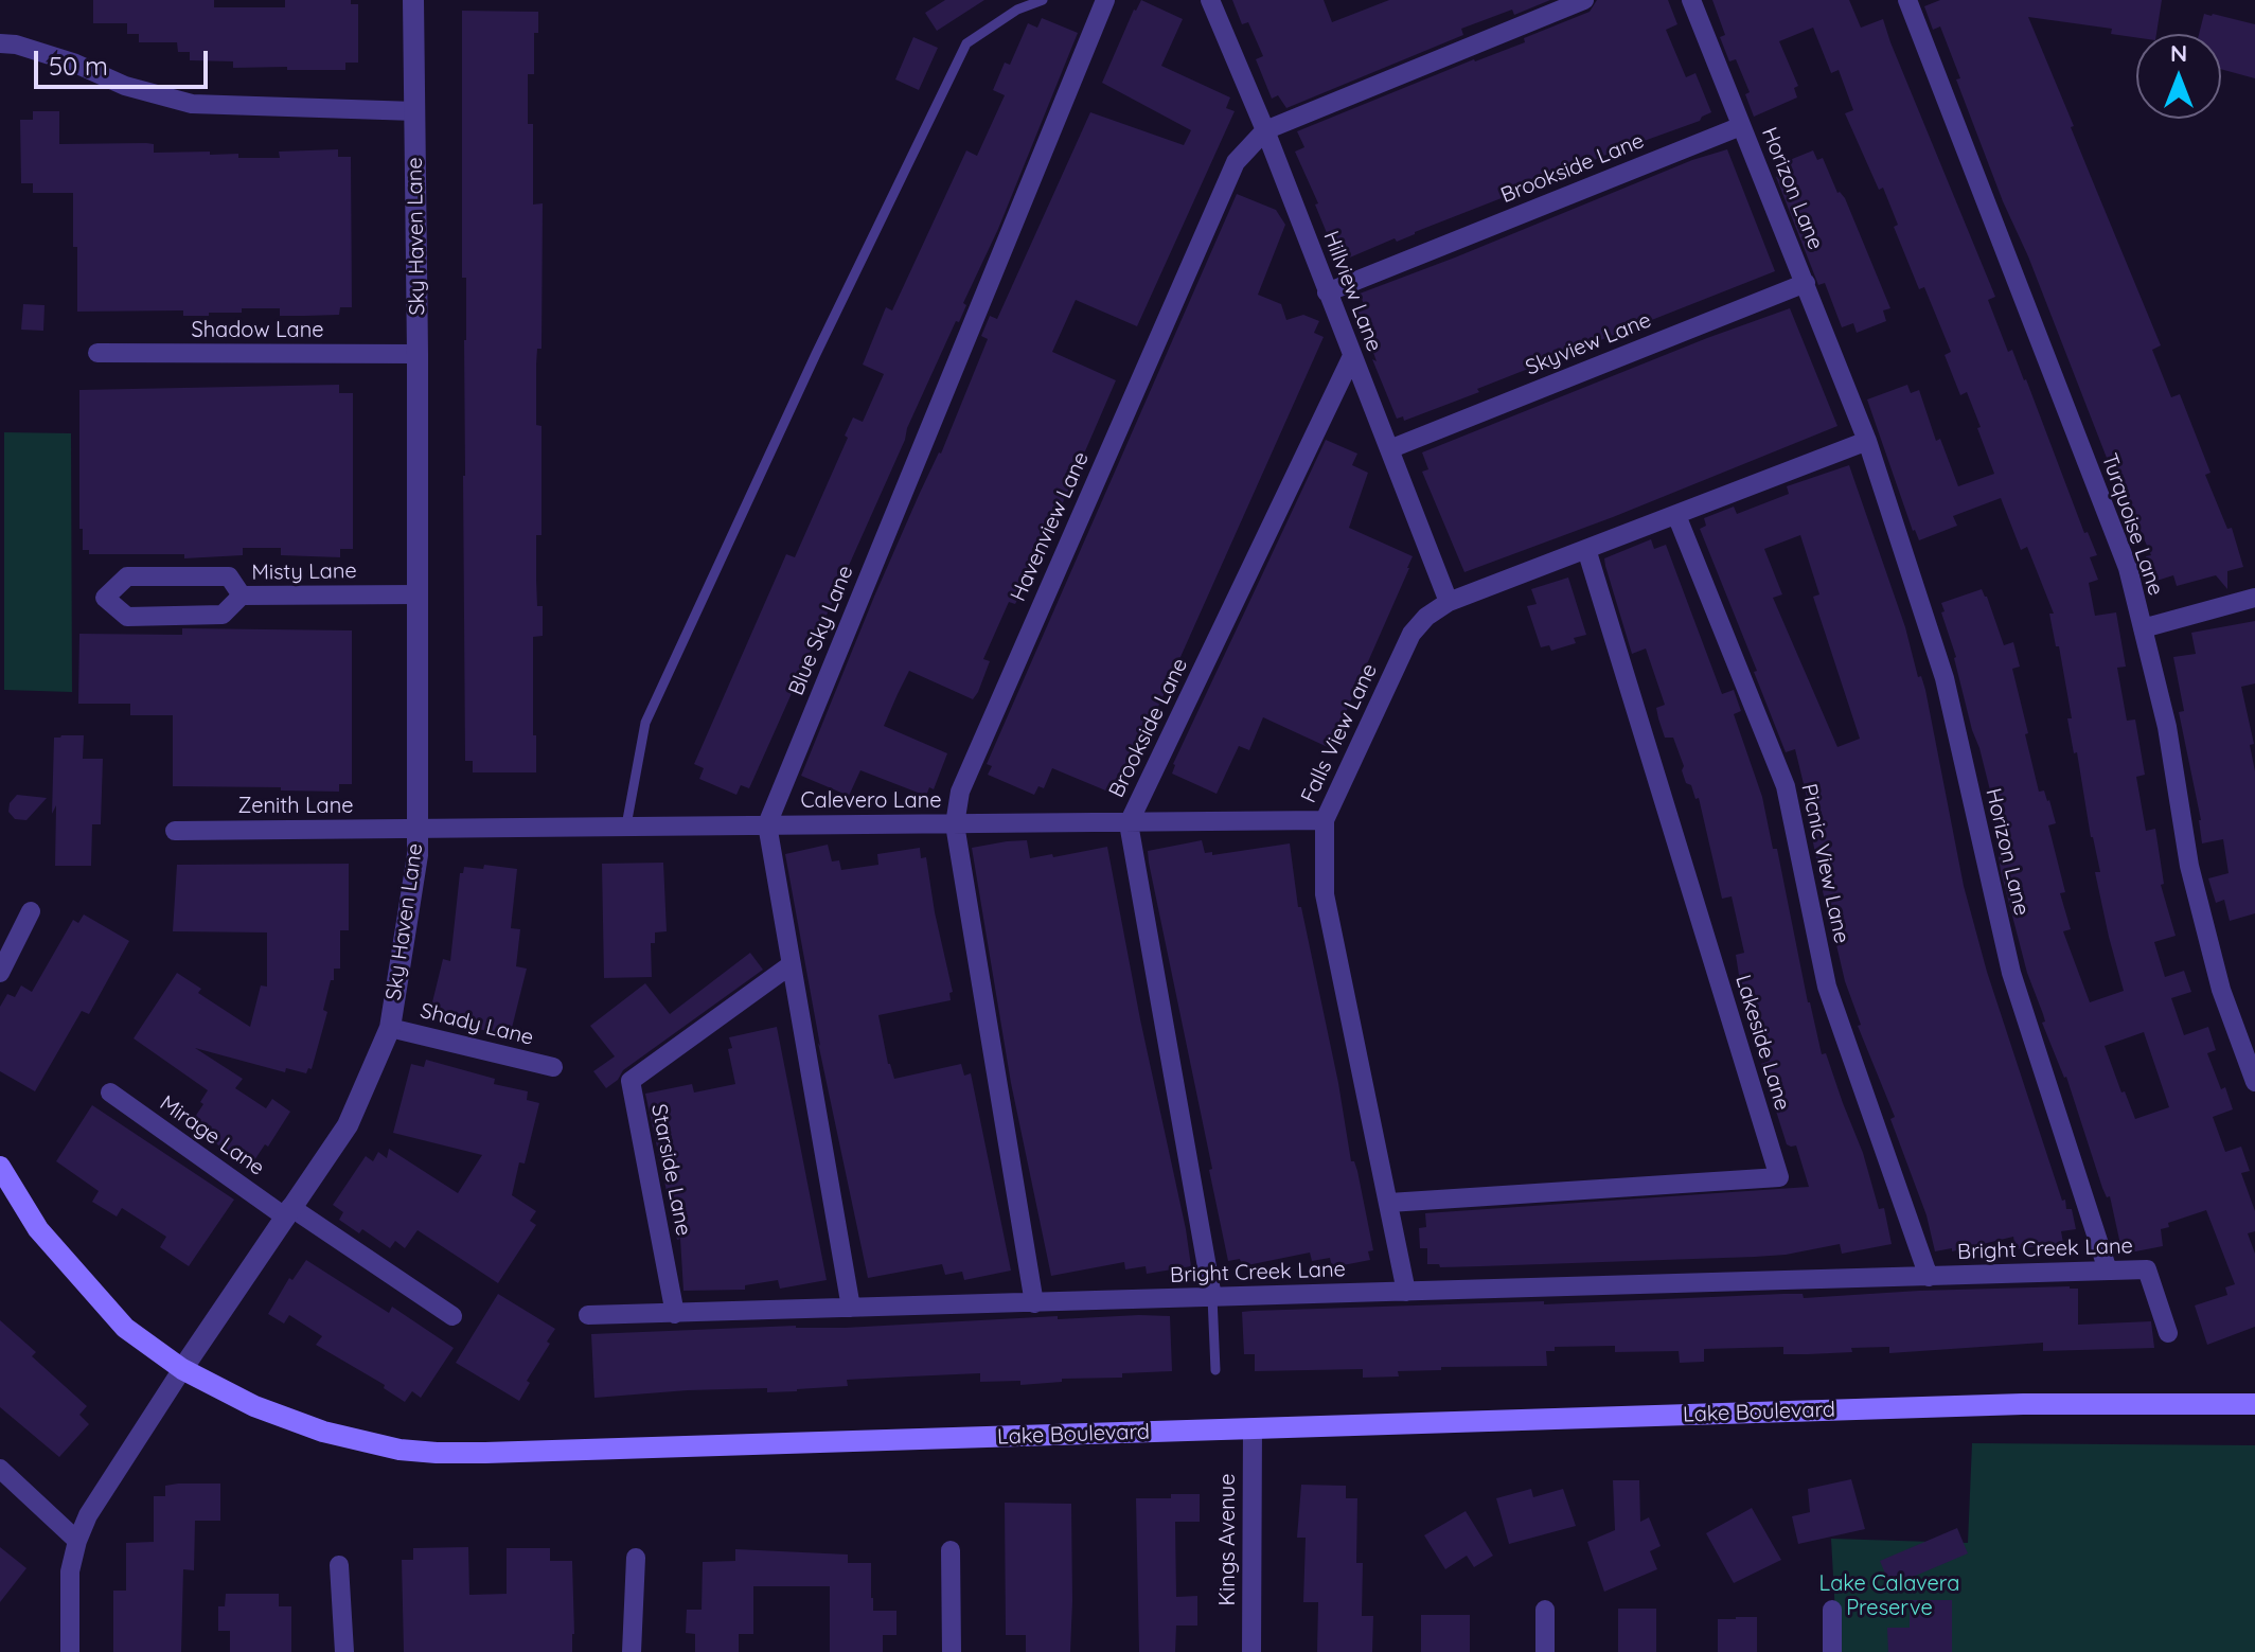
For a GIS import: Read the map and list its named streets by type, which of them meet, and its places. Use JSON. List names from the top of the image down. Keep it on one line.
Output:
{"streets":{"main road":["Lake Boulevard"],"street":["Brookside Lane","Horizon Lane","Sky Haven Lane","Hillview Lane","Shadow Lane","Skyview Lane","Turquoise Lane","Havenview Lane","Misty Lane","Blue Sky Lane","Falls View Lane","Calevero Lane","Zenith Lane","Picnic View Lane","Shady Lane","Lakeside Lane","Mirage Lane","Starside Lane","Bright Creek Lane","Kings Avenue"]},"crossings":[["Brookside Lane","Horizon Lane"],["Brookside Lane","Hillview Lane"],["Brookside Lane","Calevero Lane"],["Brookside Lane","Bright Creek Lane"],["Horizon Lane","Skyview Lane"],["Horizon Lane","Falls View Lane"],["Horizon Lane","Bright Creek Lane"],["Sky Haven Lane","Shadow Lane"],["Sky Haven Lane","Misty Lane"],["Sky Haven Lane","Calevero Lane"],["Sky Haven Lane","Zenith Lane"],["Sky Haven Lane","Shady Lane"],["Sky Haven Lane","Mirage Lane"],["Sky Haven Lane","Lake Boulevard"],["Hillview Lane","Skyview Lane"],["Hillview Lane","Havenview Lane"],["Hillview Lane","Falls View Lane"],["Havenview Lane","Calevero Lane"],["Havenview Lane","Bright Creek Lane"],["Blue Sky Lane","Calevero Lane"],["Falls View Lane","Calevero Lane"],["Falls View Lane","Picnic View Lane"],["Falls View Lane","Lakeside Lane"],["Falls View Lane","Bright Creek Lane"],["Calevero Lane","Zenith Lane"],["Picnic View Lane","Bright Creek Lane"],["Starside Lane","Bright Creek Lane"],["Lake Boulevard","Kings Avenue"]],"parks":["Lake Calavera Preserve"],"scale_bar":"50 m","north":"top"}
